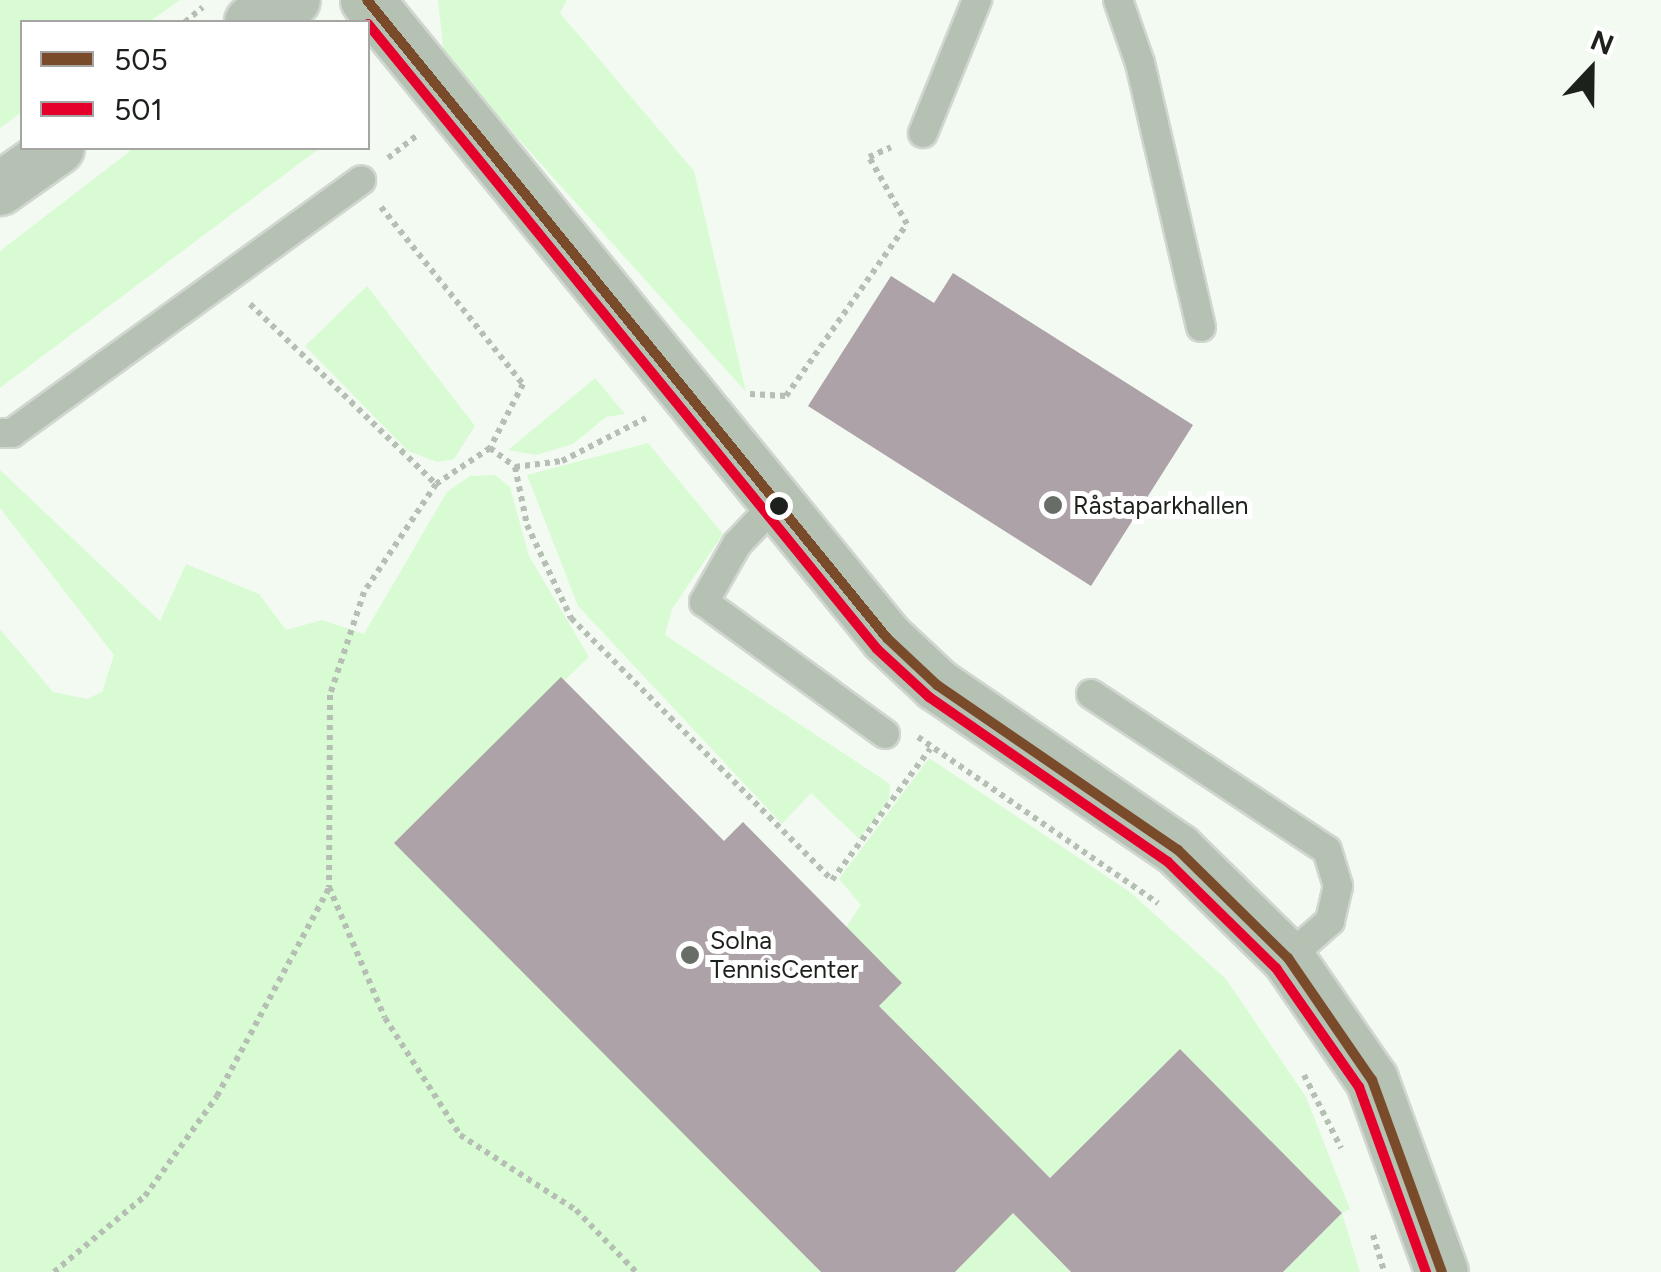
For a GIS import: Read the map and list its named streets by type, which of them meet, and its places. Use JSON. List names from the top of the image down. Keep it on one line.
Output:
{"places":["Råstaparkhallen","Solna TennisCenter"],"lines":["transit line 505","transit line 501"],"legend":["505","501"],"north":"top"}
